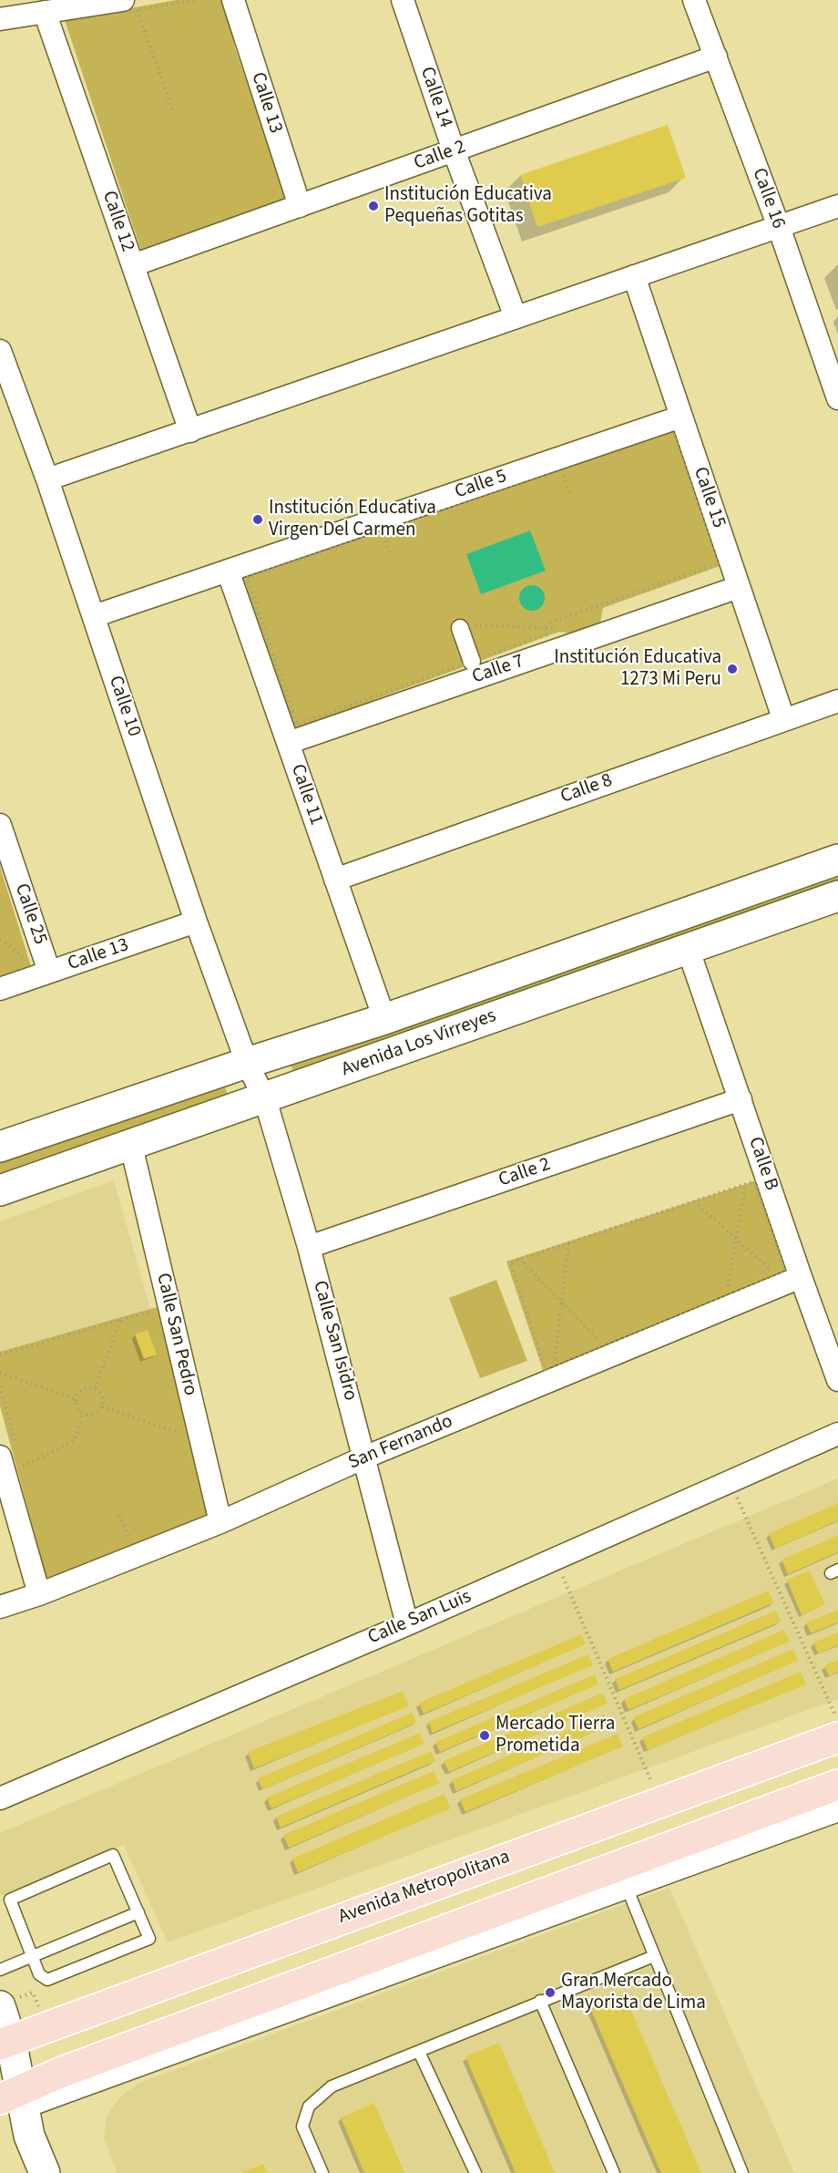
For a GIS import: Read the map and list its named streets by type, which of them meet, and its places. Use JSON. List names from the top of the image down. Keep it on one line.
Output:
{"streets":{"main road":["Avenida Los Virreyes","Avenida Metropolitana"],"street":["Calle 14","Calle 13","Calle 2","Calle 16","Calle 12","Calle 5","Calle 15","Calle 7","Calle 10","Calle 8","Calle 11","Calle 25","Calle B","Calle San Pedro","Calle San Isidro","San Fernando","Calle San Luis"]},"crossings":[["Calle 14","Calle 2"],["Calle 13","Calle 2"],["Calle 13","Calle 10"],["Calle 13","Calle 25"],["Calle 2","Calle 16"],["Calle 2","Calle 12"],["Calle 2","Calle B"],["Calle 2","Calle San Isidro"],["Calle 5","Calle 15"],["Calle 5","Calle 10"],["Calle 5","Calle 11"],["Calle 15","Calle 7"],["Calle 15","Calle 8"],["Calle 7","Calle 11"],["Calle 10","Avenida Los Virreyes"],["Calle 10","Calle San Isidro"],["Calle 8","Calle 11"],["Calle 11","Avenida Los Virreyes"],["Avenida Los Virreyes","Calle B"],["Avenida Los Virreyes","Calle San Pedro"],["Avenida Los Virreyes","Calle San Isidro"],["Calle B","San Fernando"],["Calle San Pedro","San Fernando"],["Calle San Isidro","San Fernando"],["Calle San Isidro","Calle San Luis"]],"places":["Institución Educativa Pequeñas Gotitas","Institución Educativa Virgen Del Carmen","Institución Educativa 1273 Mi Peru","Mercado Tierra Prometida","Gran Mercado Mayorista de Lima"]}
